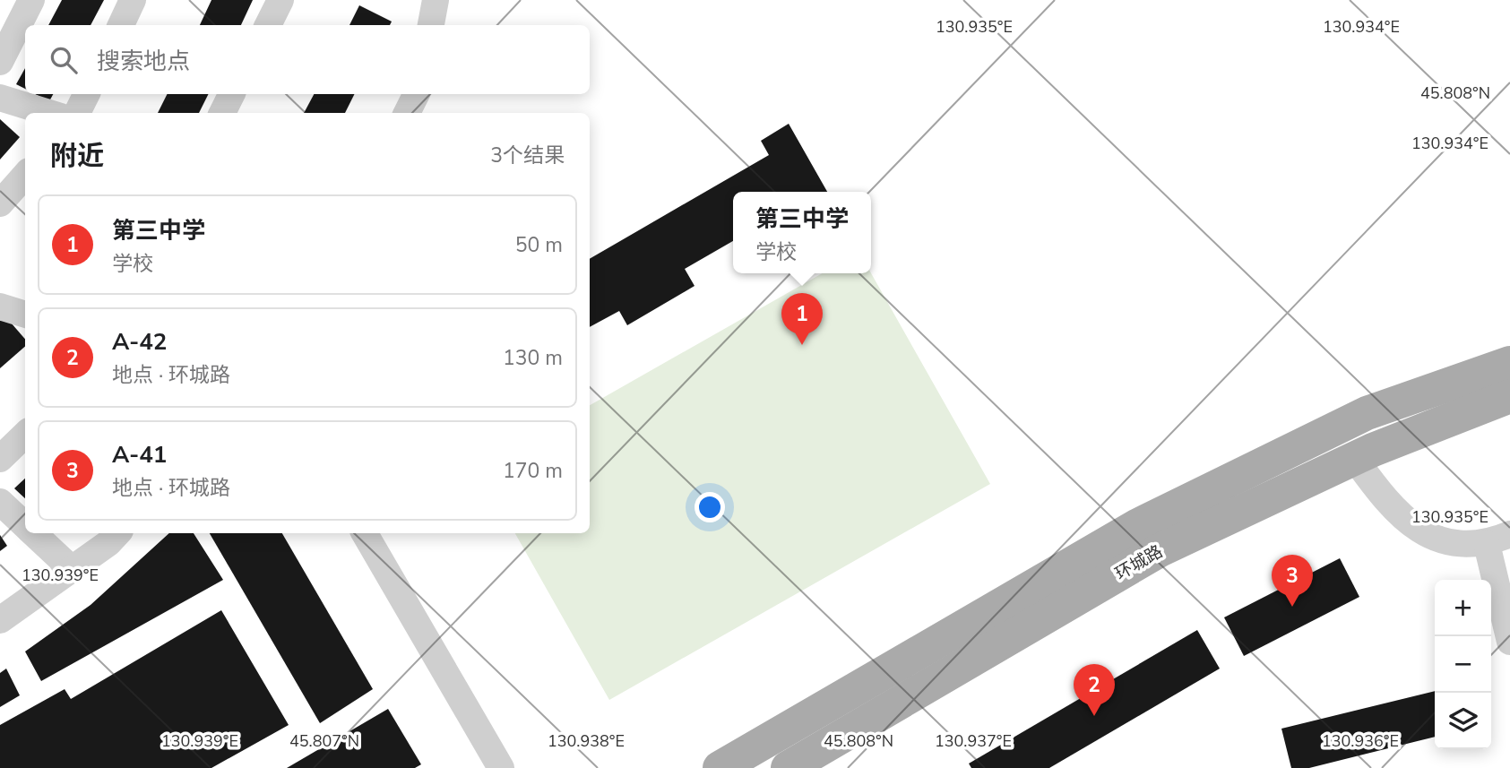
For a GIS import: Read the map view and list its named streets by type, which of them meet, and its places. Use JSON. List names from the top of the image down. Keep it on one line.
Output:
{"streets":{"main road":["环城路"]},"page":{"search":"搜索地点","heading":["附近","3个结果"],"popup":["第三中学","学校"],"list":[{"mark":"1","name":"第三中学","note":"学校","value":"50 m"},{"mark":"2","name":"A-42","note":"地点 · 环城路","value":"130 m"},{"mark":"3","name":"A-41","note":"地点 · 环城路","value":"170 m"}],"pins":["1","3","2"],"map_buttons":["+","−"]},"coordinates":["130.935°E","130.934°E","45.808°N","130.939°E","45.807°N","130.938°E","130.937°E","130.936°E"]}
